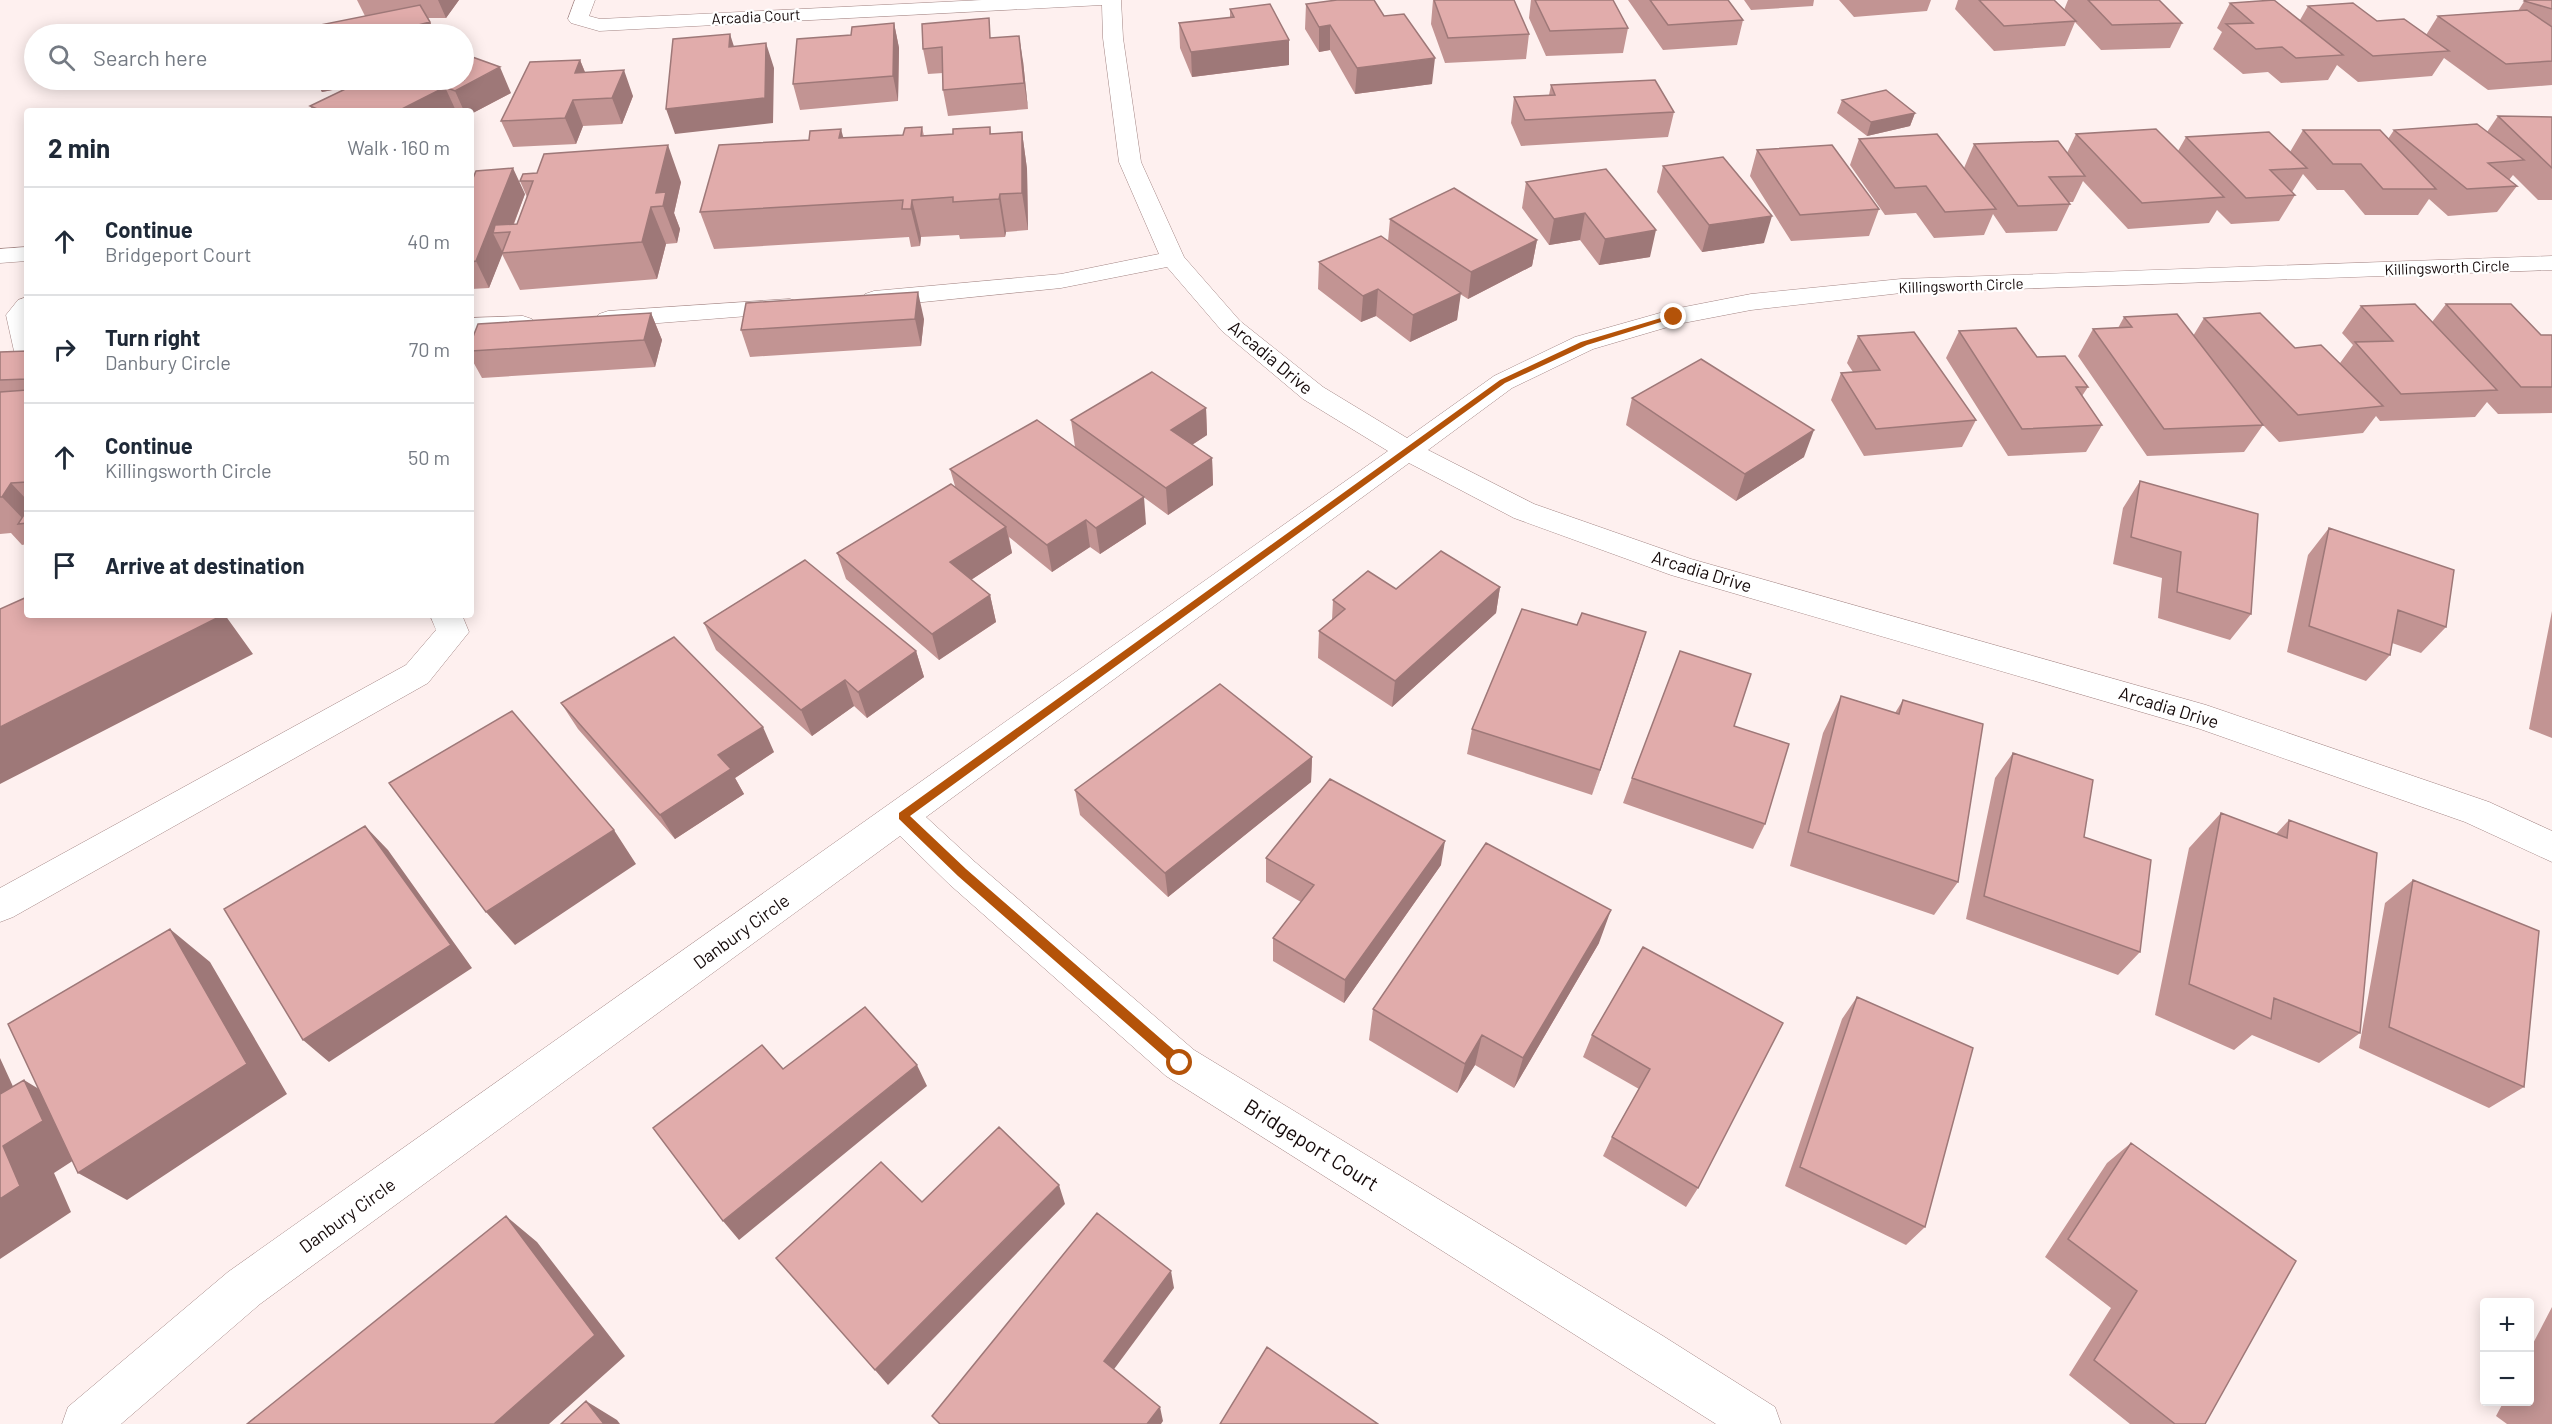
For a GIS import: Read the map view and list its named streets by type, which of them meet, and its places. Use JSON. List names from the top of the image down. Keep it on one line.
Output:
{"streets":{"street":["Arcadia Court","Killingsworth Circle","Arcadia Drive","Danbury Circle","Bridgeport Court"]},"crossings":[["Killingsworth Circle","Arcadia Drive"],["Killingsworth Circle","Danbury Circle"],["Arcadia Drive","Danbury Circle"],["Danbury Circle","Bridgeport Court"]],"page":{"search":"Search here","heading":["2 min","Walk · 160 m"],"list":[["Continue","Bridgeport Court","40 m"],["Turn right","Danbury Circle","70 m"],["Continue","Killingsworth Circle","50 m"],"Arrive at destination"],"map_buttons":["+","−"]}}
